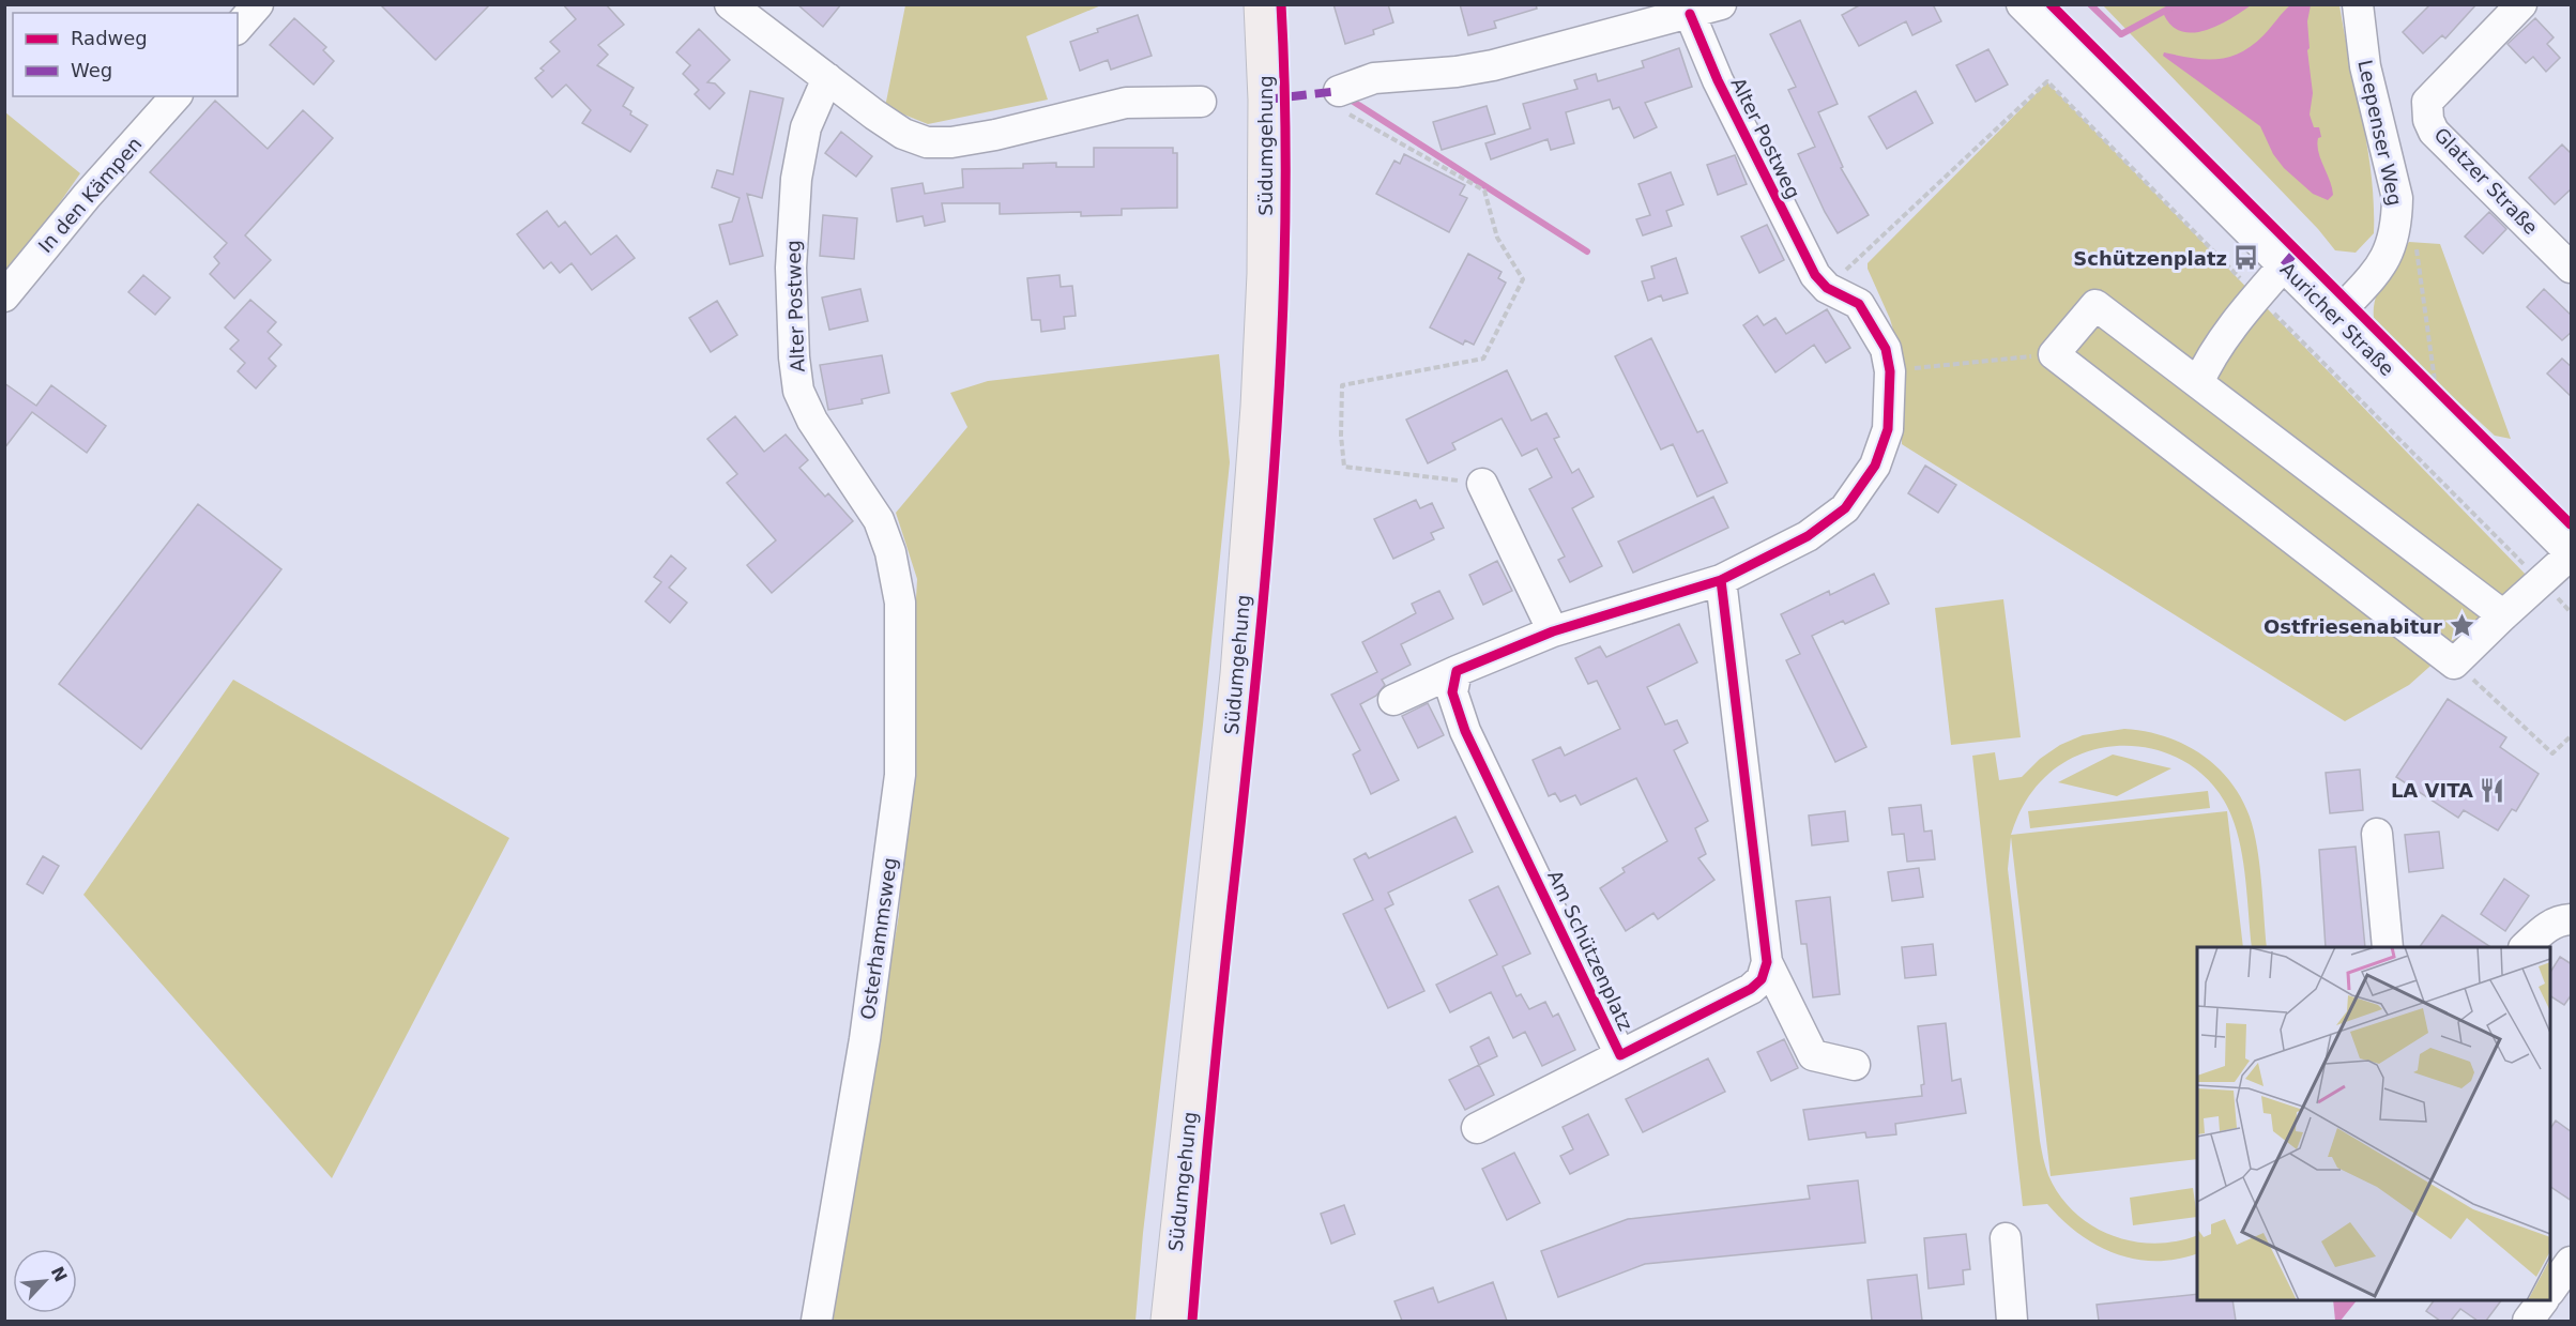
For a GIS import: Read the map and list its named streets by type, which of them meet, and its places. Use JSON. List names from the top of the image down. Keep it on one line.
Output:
{"streets":{"main road":["Südumgehung"],"street":["Leepenser Weg","Alter Postweg","Glatzer Straße","In den Kämpen","Auricher Straße","Osterhammsweg","Am Schützenplatz"]},"crossings":[["Leepenser Weg","Auricher Straße"],["Alter Postweg","Osterhammsweg"]],"places":{"bus stop":["Schützenplatz"],"place":["Ostfriesenabitur"],"restaurant":["LA VITA"]},"legend":["Radweg","Weg"],"north":"top right"}
